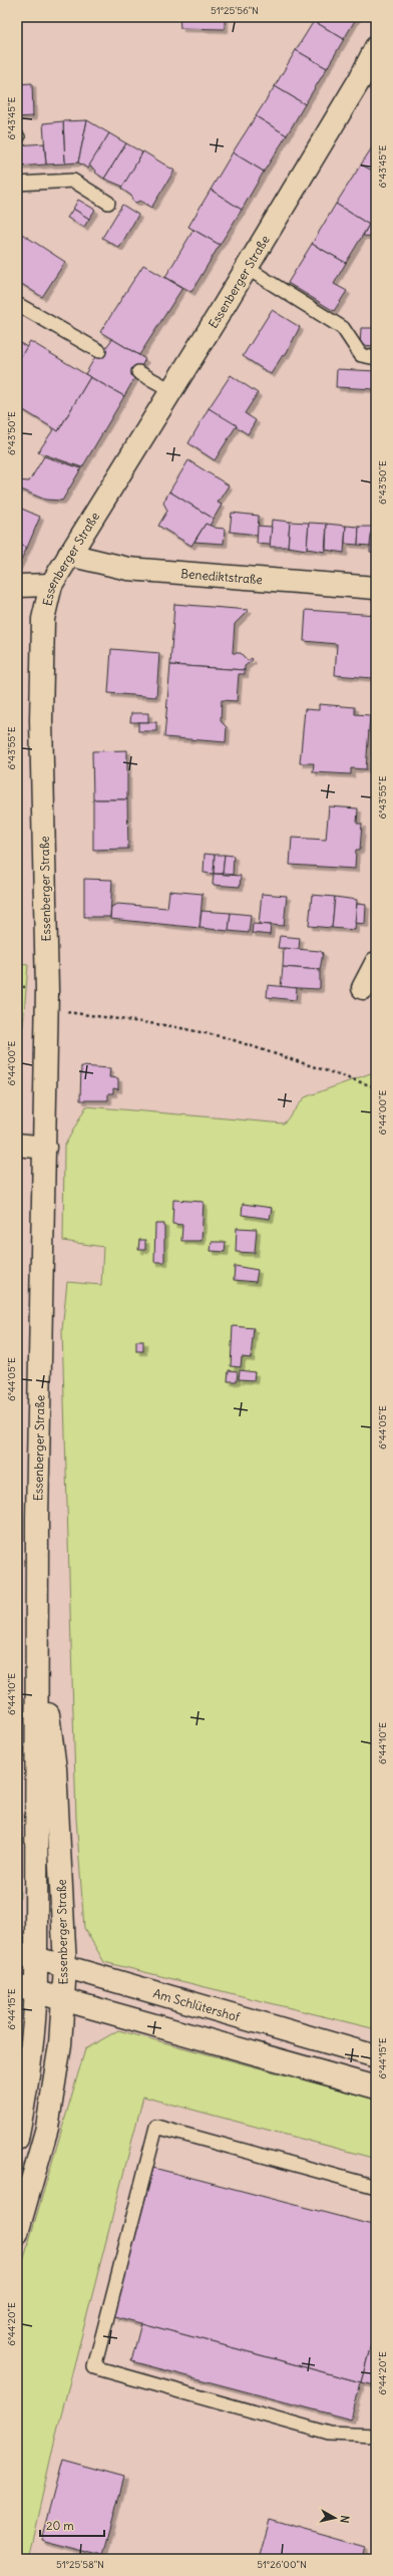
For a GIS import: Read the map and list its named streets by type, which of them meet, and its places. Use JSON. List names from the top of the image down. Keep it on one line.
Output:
{"streets":{"street":["Essenberger Straße","Benediktstraße","Am Schlütershof"]},"crossings":[["Essenberger Straße","Benediktstraße"],["Essenberger Straße","Am Schlütershof"]],"scale_bar":"20 m","north":"right","coordinates":["51°25'56\"N","6°43'45\"E","6°43'50\"E","6°43'55\"E","6°44'00\"E","6°44'05\"E","6°44'10\"E","6°44'15\"E","6°44'20\"E","51°25'58\"N","51°26'00\"N"]}
